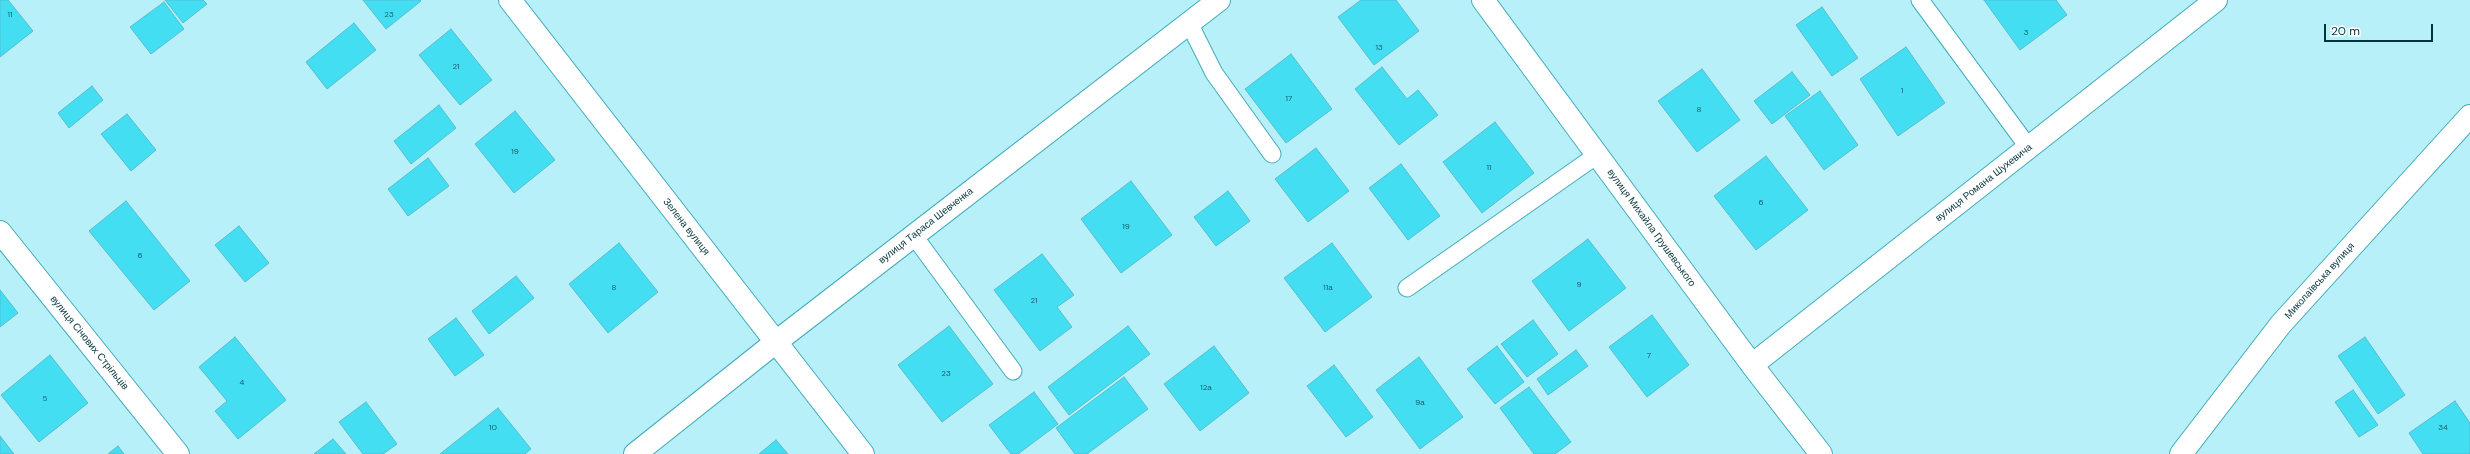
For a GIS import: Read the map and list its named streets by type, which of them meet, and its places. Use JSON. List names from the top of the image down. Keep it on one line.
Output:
{"streets":{"street":["вулиця Романа Шухевича","вулиця Тараса Шевченка","Зелена вулиця","вулиця Михайла Грушевського","Миколаївська вулиця","вулиця Січових Стрільців"]},"crossings":[["вулиця Романа Шухевича","вулиця Михайла Грушевського"],["вулиця Тараса Шевченка","Зелена вулиця"]],"house_numbers":["11","23","3","13","21","1","17","8","19","11","6","19","6","9","8","11а","21","7","23","4","12а","5","9а","10","34"],"scale_bar":"20 m"}
